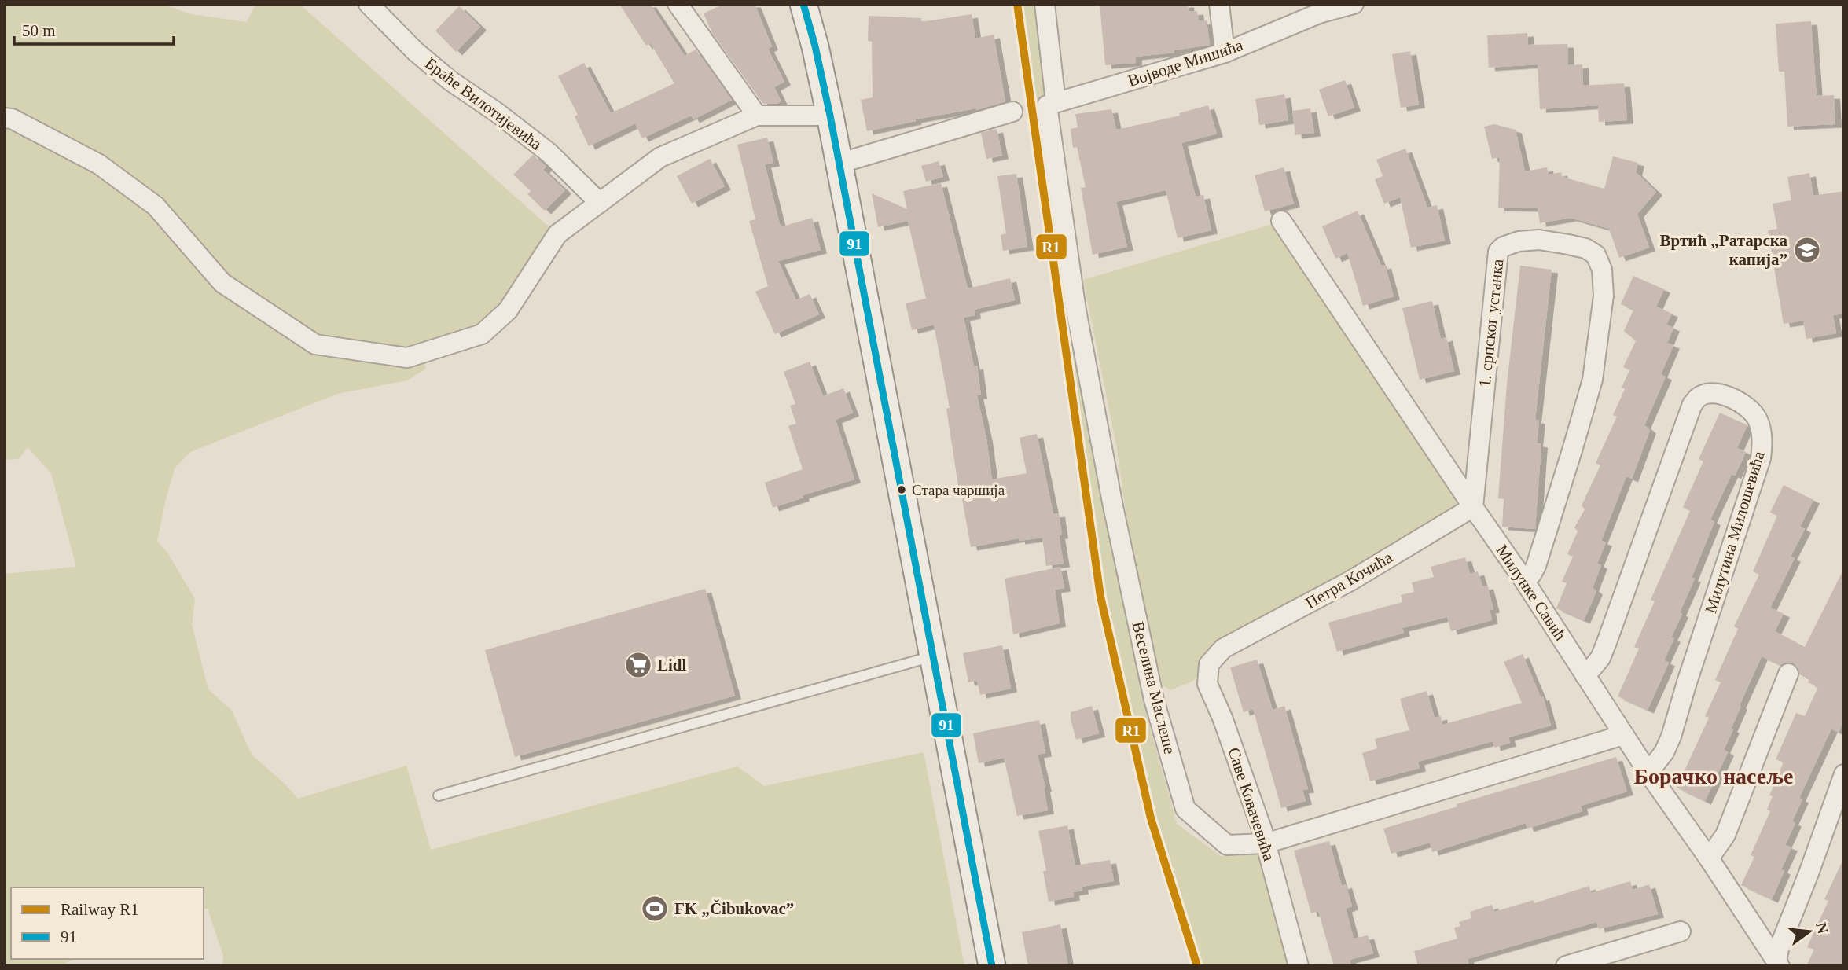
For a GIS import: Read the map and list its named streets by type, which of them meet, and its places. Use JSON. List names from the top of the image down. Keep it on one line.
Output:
{"streets":{"street":["Војводе Мишића","Браће Вилотијевића","1. српског устанка","Милутина Милошевића","Петра Кочића","Милунке Савић","Веселина Маслеше","Саве Ковачевића"]},"crossings":[["Војводе Мишића","Веселина Маслеше"],["1. српског устанка","Петра Кочића"],["1. српског устанка","Милунке Савић"],["Милутина Милошевића","Милунке Савић"],["Петра Кочића","Милунке Савић"],["Петра Кочића","Саве Ковачевића"],["Милунке Савић","Веселина Маслеше"],["Веселина Маслеше","Саве Ковачевића"]],"districts":["Борачко насеље"],"places":{"school or university":["Вртић „Ратарска капија”"],"other":["Стара чаршија"],"supermarket":["Lidl"],"sports":["FK „Čibukovac”"]},"lines":["rail line R1","transit line 91"],"legend":["Railway R1","91"],"scale_bar":"50 m","north":"right"}
